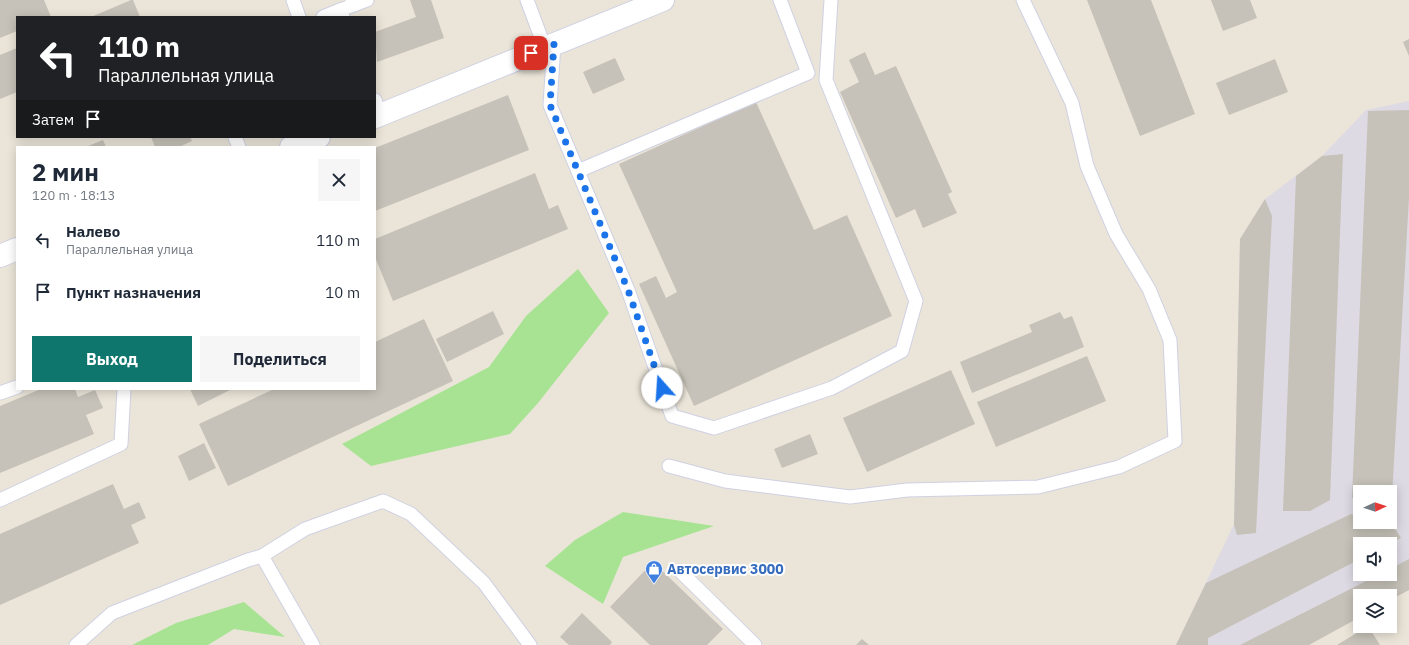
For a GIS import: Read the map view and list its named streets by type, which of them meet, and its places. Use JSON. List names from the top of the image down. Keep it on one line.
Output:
{"places":{"shop":["Автосервис 3000"]},"north":"right","page":{"turn":["110 m","Параллельная улица"],"then":"Затем","heading":["2 мин","120 m · 18:13"],"list":[{"name":"Налево","note":"Параллельная улица","value":"110 m"},{"name":"Пункт назначения","value":"10 m"}],"buttons":["Выход","Поделиться"]}}
